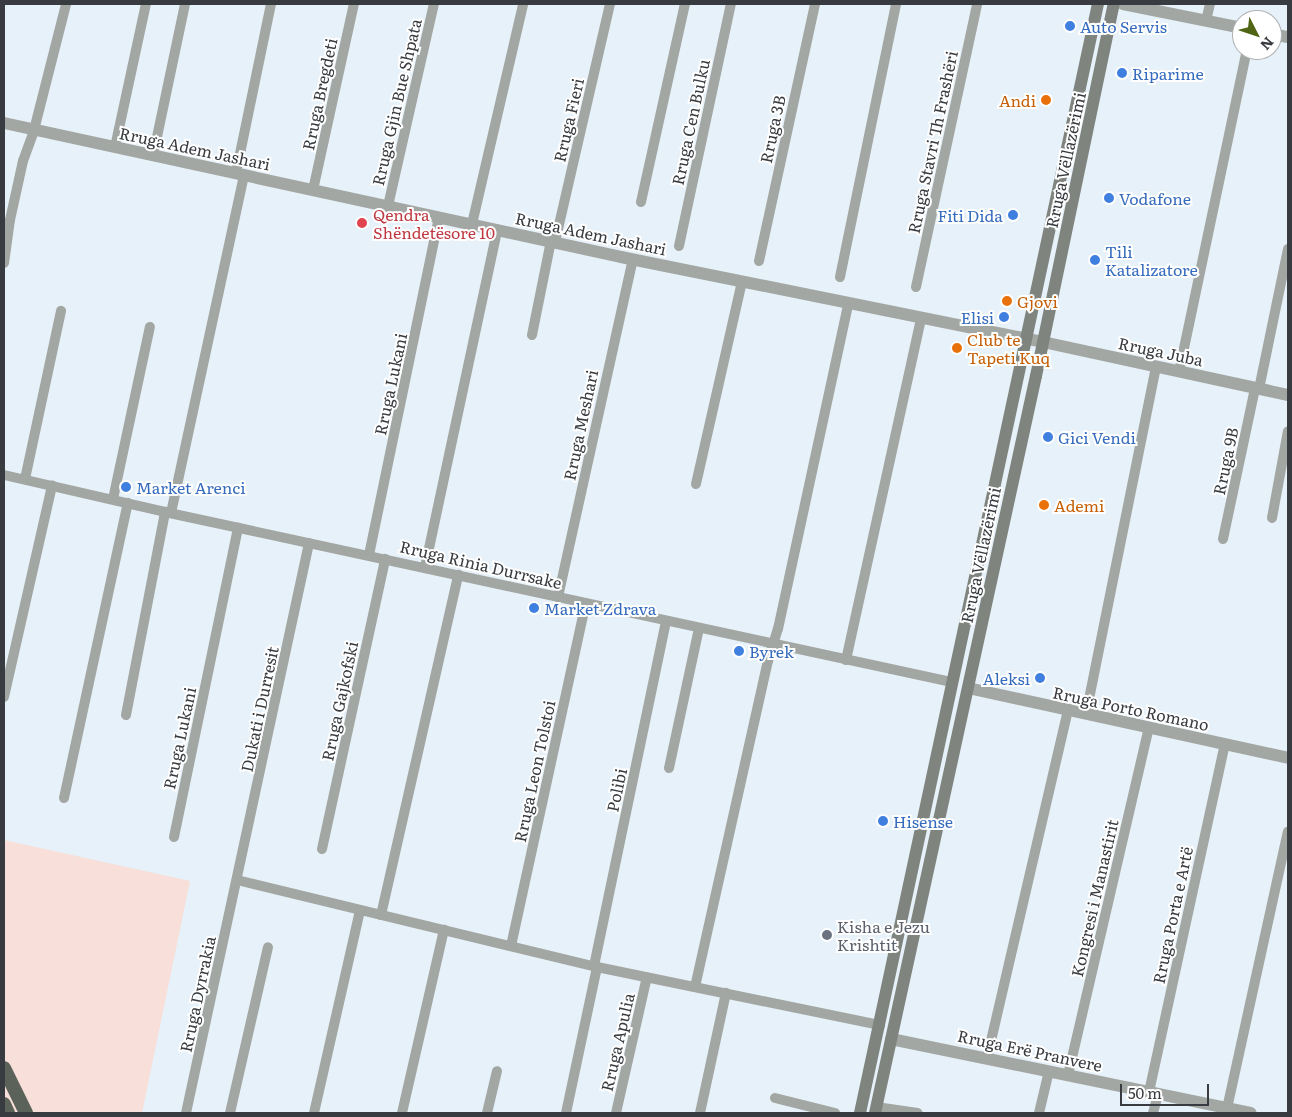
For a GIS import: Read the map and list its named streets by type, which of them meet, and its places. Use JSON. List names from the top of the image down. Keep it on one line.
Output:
{"streets":{"main road":["Rruga Vëllazërimi"],"street":["Rruga Bregdeti","Rruga Gjin Bue Shpata","Rruga Fieri","Rruga Cen Bulku","Rruga 3B","Rruga Stavri Th Frashëri","Rruga Adem Jashari","Rruga Juba","Rruga Lukani","Rruga Meshari","Rruga 9B","Rruga Rinia Durrsake","Rruga Gajkofski","Rruga Porto Romano","Dukati i Durresit","Rruga Leon Tolstoi","Polibi","Kongresi i Manastirit","Rruga Porta e Artë","Rruga Dyrrakia","Rruga Apulia","Rruga Erë Pranvere"]},"crossings":[["Rruga Bregdeti","Rruga Adem Jashari"],["Rruga Gjin Bue Shpata","Rruga Adem Jashari"],["Rruga Fieri","Rruga Adem Jashari"],["Rruga Adem Jashari","Rruga Vëllazërimi"],["Rruga Adem Jashari","Rruga Juba"],["Rruga Adem Jashari","Rruga Lukani"],["Rruga Adem Jashari","Rruga Meshari"],["Rruga Vëllazërimi","Rruga Juba"],["Rruga Vëllazërimi","Rruga Rinia Durrsake"],["Rruga Vëllazërimi","Rruga Porto Romano"],["Rruga Vëllazërimi","Rruga Erë Pranvere"],["Rruga Juba","Rruga 9B"],["Rruga Lukani","Rruga Rinia Durrsake"],["Rruga Meshari","Rruga Rinia Durrsake"],["Rruga Rinia Durrsake","Rruga Gajkofski"],["Rruga Rinia Durrsake","Dukati i Durresit"],["Rruga Rinia Durrsake","Rruga Leon Tolstoi"],["Rruga Rinia Durrsake","Polibi"],["Rruga Porto Romano","Kongresi i Manastirit"],["Rruga Porto Romano","Rruga Porta e Artë"],["Dukati i Durresit","Rruga Dyrrakia"],["Kongresi i Manastirit","Rruga Erë Pranvere"],["Rruga Porta e Artë","Rruga Erë Pranvere"]],"places":["Auto Servis","Riparime","Andi","Vodafone","Fiti Dida","Qendra Shëndetësore 10","Tili Katalizatore","Gjovi","Elisi","Club te Tapeti Kuq","Gici Vendi","Market Arenci","Ademi","Market Zdrava","Byrek","Aleksi","Hisense","Kisha e Jezu Krishtit"],"scale_bar":"50 m","north":"bottom right"}
